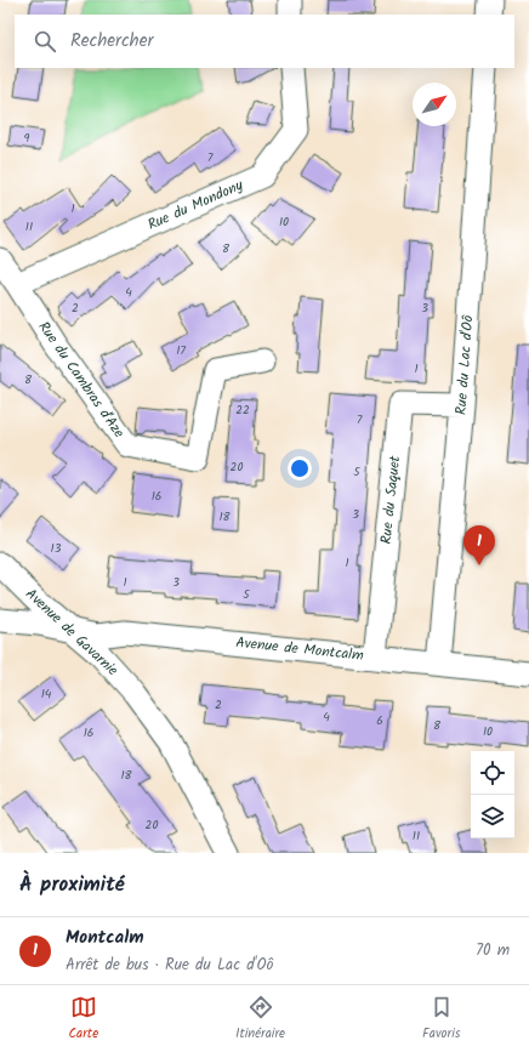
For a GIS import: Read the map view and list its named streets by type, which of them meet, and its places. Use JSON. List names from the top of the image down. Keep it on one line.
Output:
{"streets":{"street":["Rue du Mondony","Rue du Lac d'Oô","Rue du Cambras d'Aze","Rue du Saquet","Avenue de Gavarnie","Avenue de Montcalm"]},"crossings":[["Rue du Mondony","Rue du Cambras d'Aze"],["Rue du Lac d'Oô","Rue du Saquet"],["Rue du Lac d'Oô","Avenue de Montcalm"],["Rue du Saquet","Avenue de Montcalm"],["Avenue de Gavarnie","Avenue de Montcalm"]],"house_numbers":["9","7","1","10","11","8","4","2","3","17","1","8","22","7","20","5","16","3","18","13","1","1","3","5","14","2","4","6","8","10","16","18","20","11"],"north":"top right","page":{"search":"Rechercher","pins":"1","heading":"À proximité","list":[{"mark":"1","name":"Montcalm","note":"Arrêt de bus · Rue du Lac d'Oô","value":"70 m"}],"nav":["Carte","Itinéraire","Favoris"]}}
